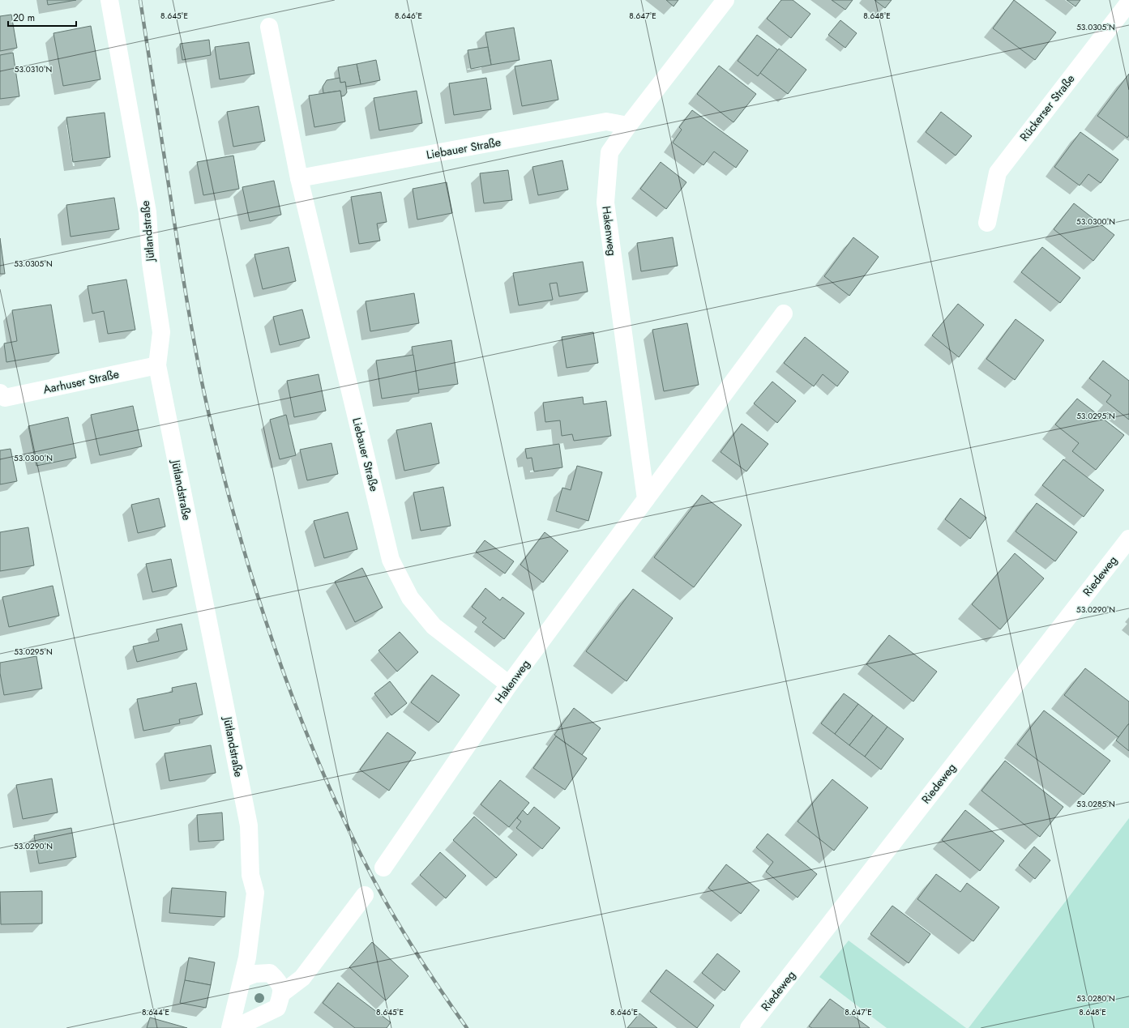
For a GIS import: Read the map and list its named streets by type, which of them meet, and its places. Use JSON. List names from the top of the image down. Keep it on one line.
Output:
{"streets":{"street":["Rückerser Straße","Liebauer Straße","Jütlandstraße","Hakenweg","Aarhuser Straße","Riedeweg"]},"crossings":[["Liebauer Straße","Hakenweg"],["Jütlandstraße","Aarhuser Straße"]],"scale_bar":"20 m","coordinates":["8.645°E","8.646°E","8.647°E","8.648°E","53.0305°N","53.0310°N","53.0300°N","53.0295°N","53.0290°N","53.0285°N","53.0280°N","8.644°E"]}
